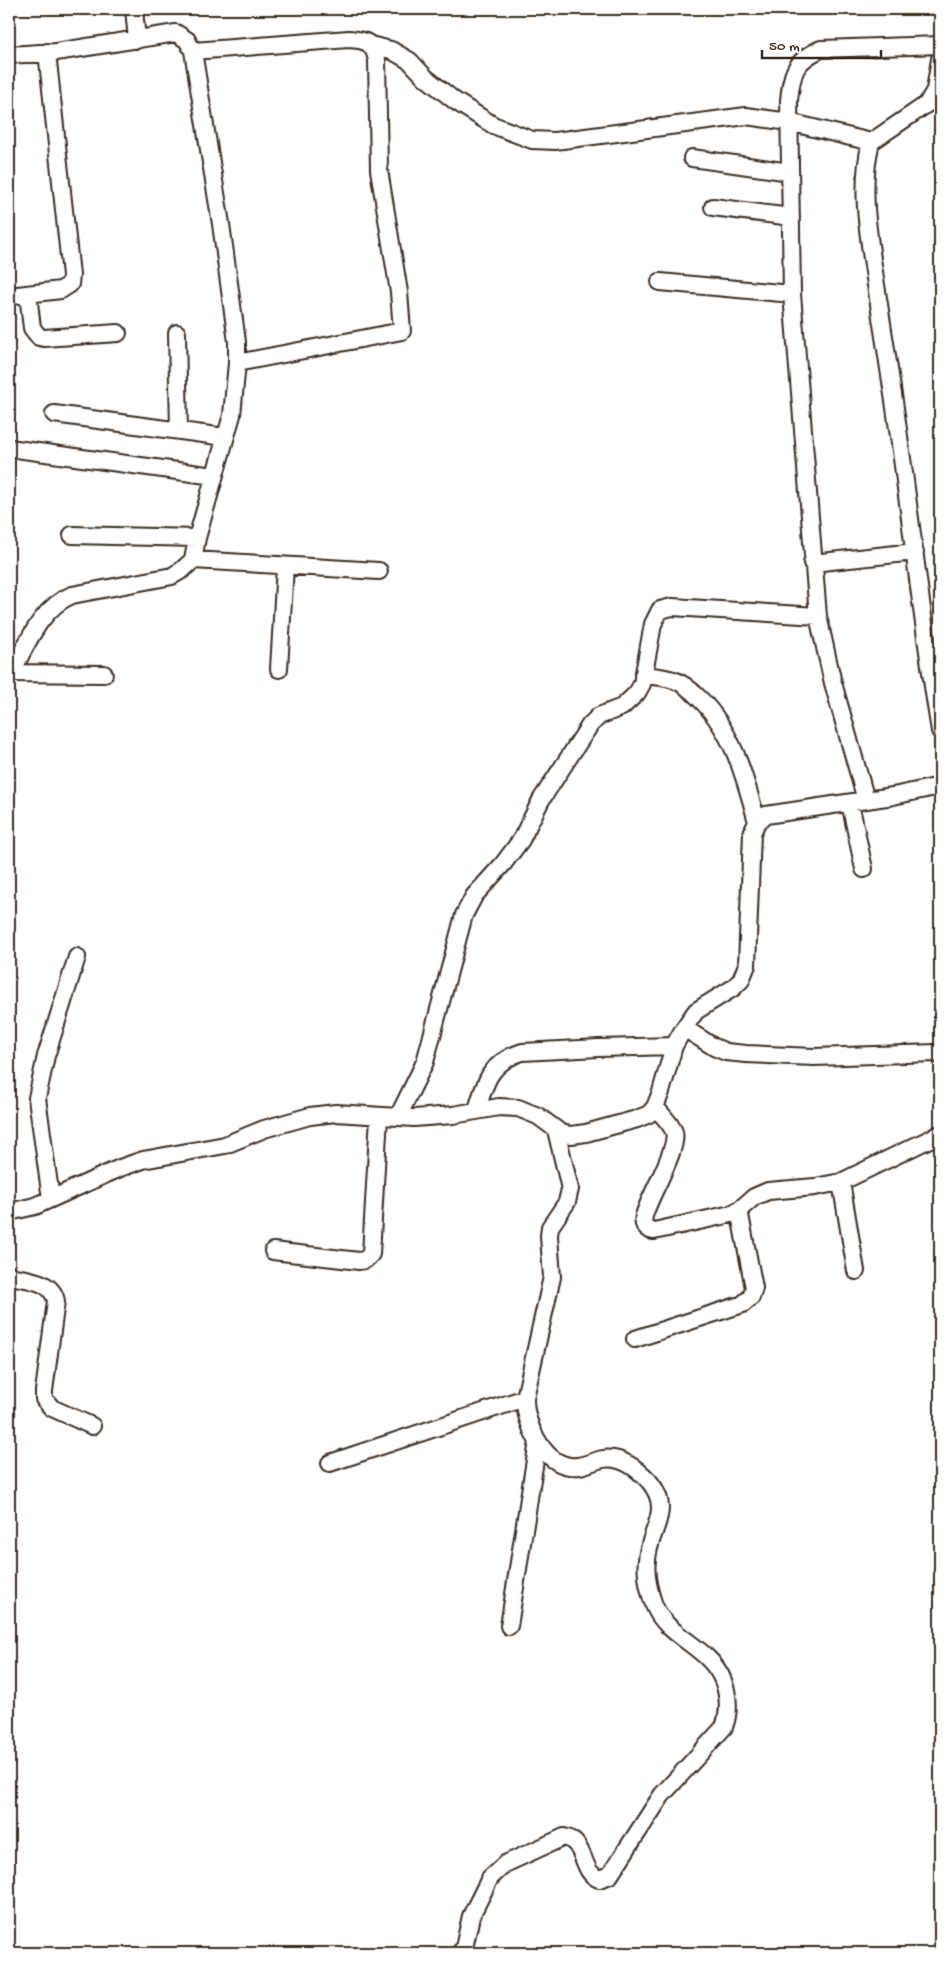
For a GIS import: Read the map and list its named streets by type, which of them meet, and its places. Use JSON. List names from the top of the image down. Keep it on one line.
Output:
{"scale_bar":"50 m"}
